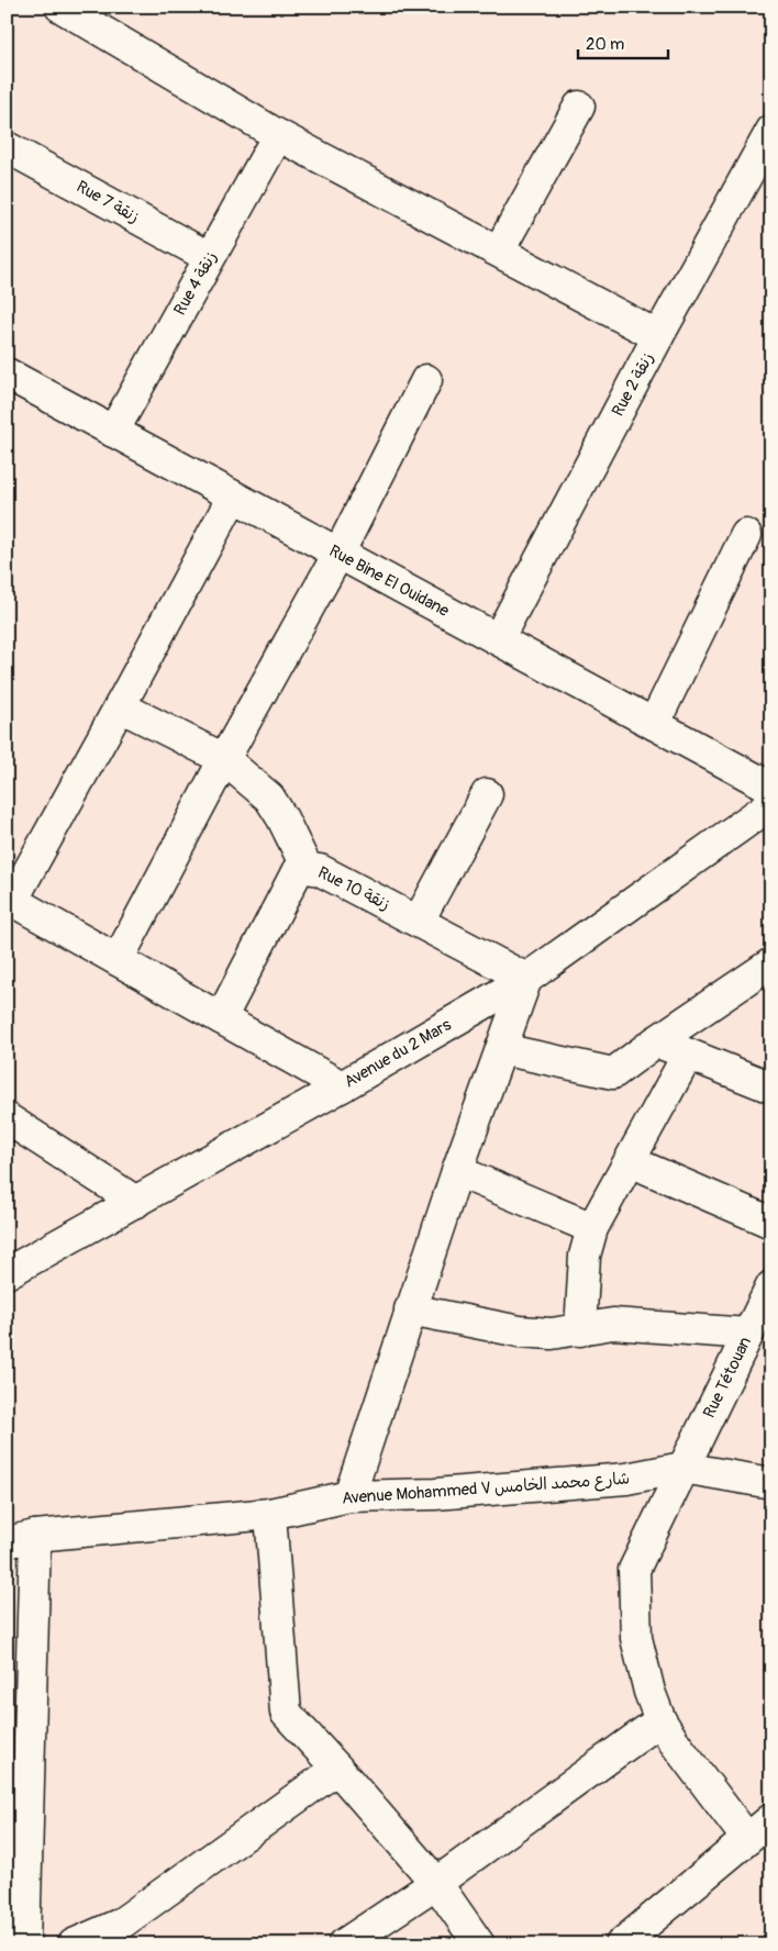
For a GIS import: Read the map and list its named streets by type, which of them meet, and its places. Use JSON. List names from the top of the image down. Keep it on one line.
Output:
{"streets":{"street":["Rue 7 زنقة","Rue 4 زنقة","Rue 2 زنقة","Rue Bine El Ouidane","Rue 10 زنقة","Avenue du 2 Mars","Rue Tétouan","Avenue Mohammed V شارع محمد الخامس"]},"crossings":[["Rue 7 زنقة","Rue 4 زنقة"],["Rue 4 زنقة","Rue Bine El Ouidane"],["Rue 2 زنقة","Rue Bine El Ouidane"],["Rue 10 زنقة","Avenue du 2 Mars"],["Rue Tétouan","Avenue Mohammed V شارع محمد الخامس"]],"scale_bar":"20 m"}
